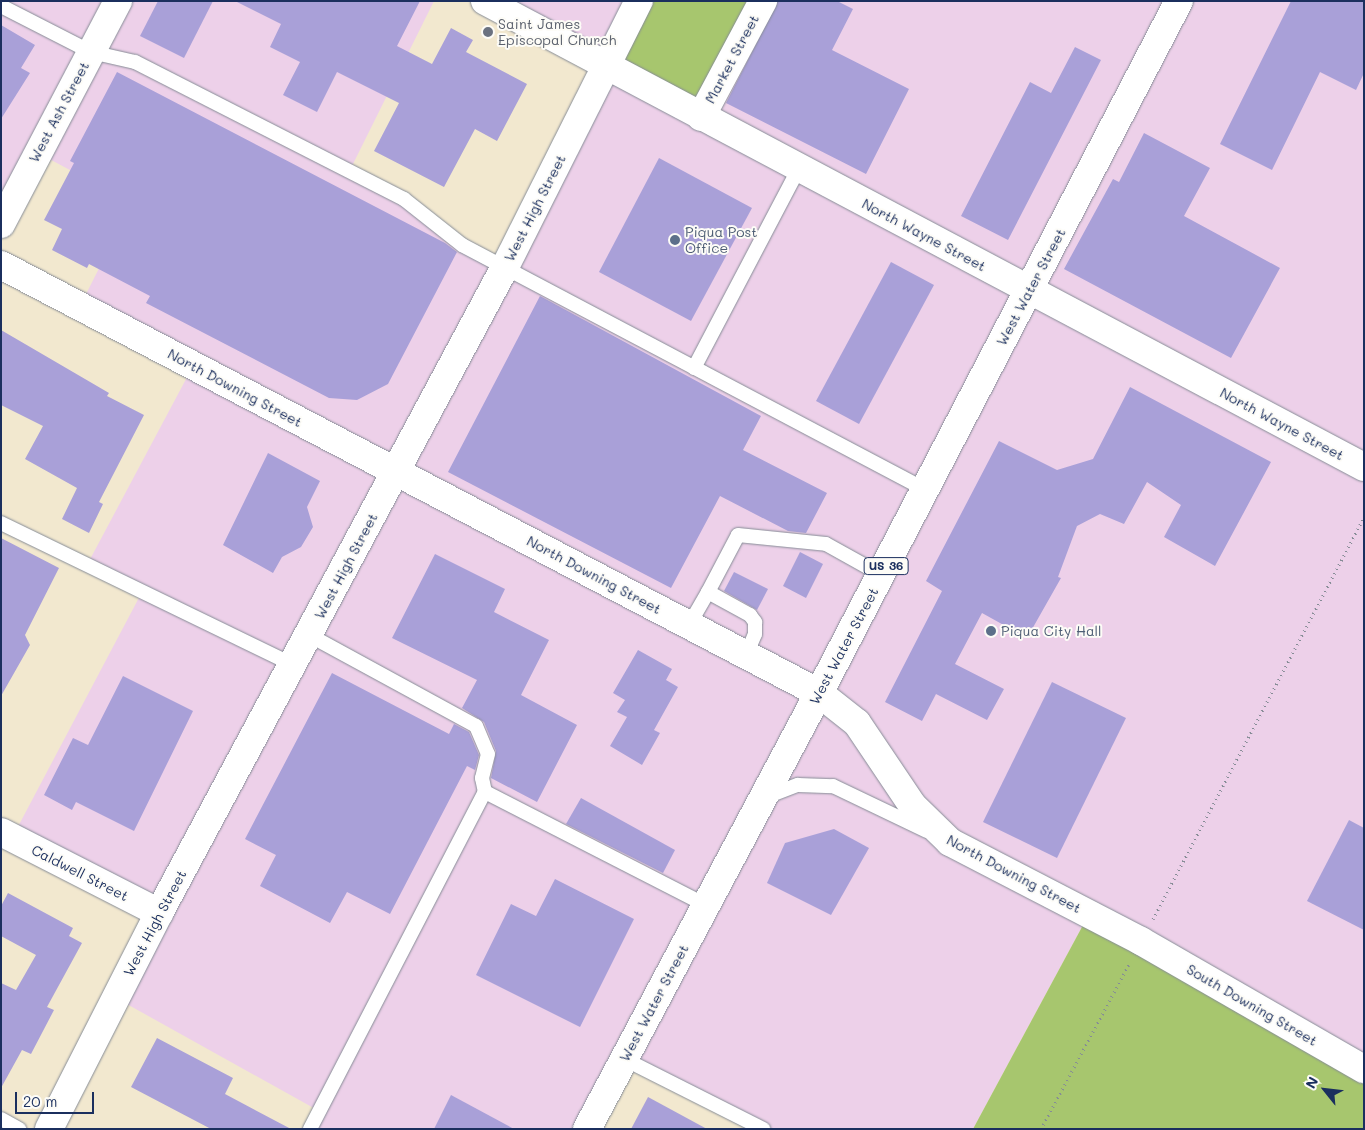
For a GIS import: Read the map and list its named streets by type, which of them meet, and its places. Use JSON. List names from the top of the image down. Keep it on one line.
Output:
{"streets":{"street":["Market Street","West Ash Street","West High Street","North Wayne Street","West Water Street","North Downing Street","US 36","Caldwell Street","South Downing Street"]},"crossings":[["Market Street","North Wayne Street"],["West High Street","North Wayne Street"],["West High Street","North Downing Street"],["West High Street","Caldwell Street"],["North Wayne Street","West Water Street"],["West Water Street","North Downing Street"],["North Downing Street","South Downing Street"]],"places":["Saint James Episcopal Church","Piqua Post Office","Piqua City Hall"],"scale_bar":"20 m","north":"top left"}
